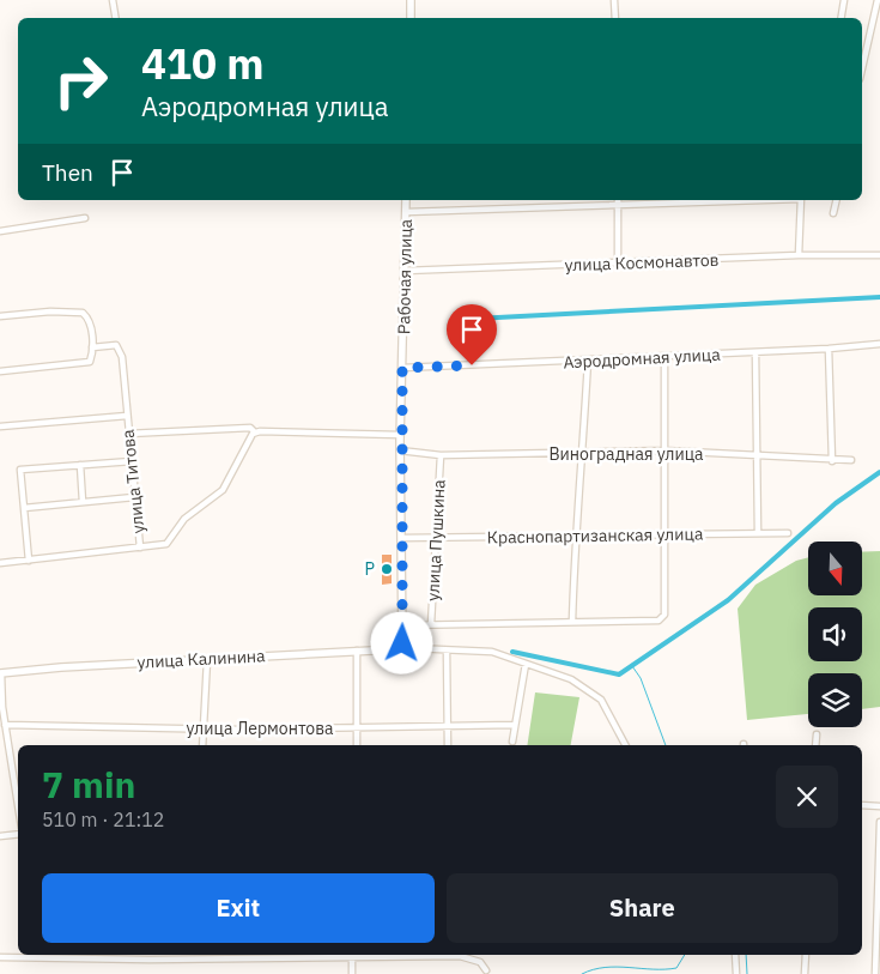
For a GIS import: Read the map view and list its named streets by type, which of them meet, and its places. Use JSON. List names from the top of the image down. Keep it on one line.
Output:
{"streets":{"street":["улица Космонавтов","Рабочая улица","Аэродромная улица","Виноградная улица","улица Титова","Краснопартизанская улица","улица Пушкина","улица Калинина","улица Лермонтова"]},"crossings":[["улица Космонавтов","Рабочая улица"],["Рабочая улица","Аэродромная улица"],["Рабочая улица","Виноградная улица"],["Рабочая улица","Краснопартизанская улица"],["Рабочая улица","улица Калинина"],["Виноградная улица","улица Пушкина"],["Краснопартизанская улица","улица Пушкина"]],"places":["Р"],"north":"bottom","page":{"turn":["410 m","Аэродромная улица"],"then":"Then","heading":["7 min","510 m · 21:12"],"buttons":["Exit","Share"]}}
